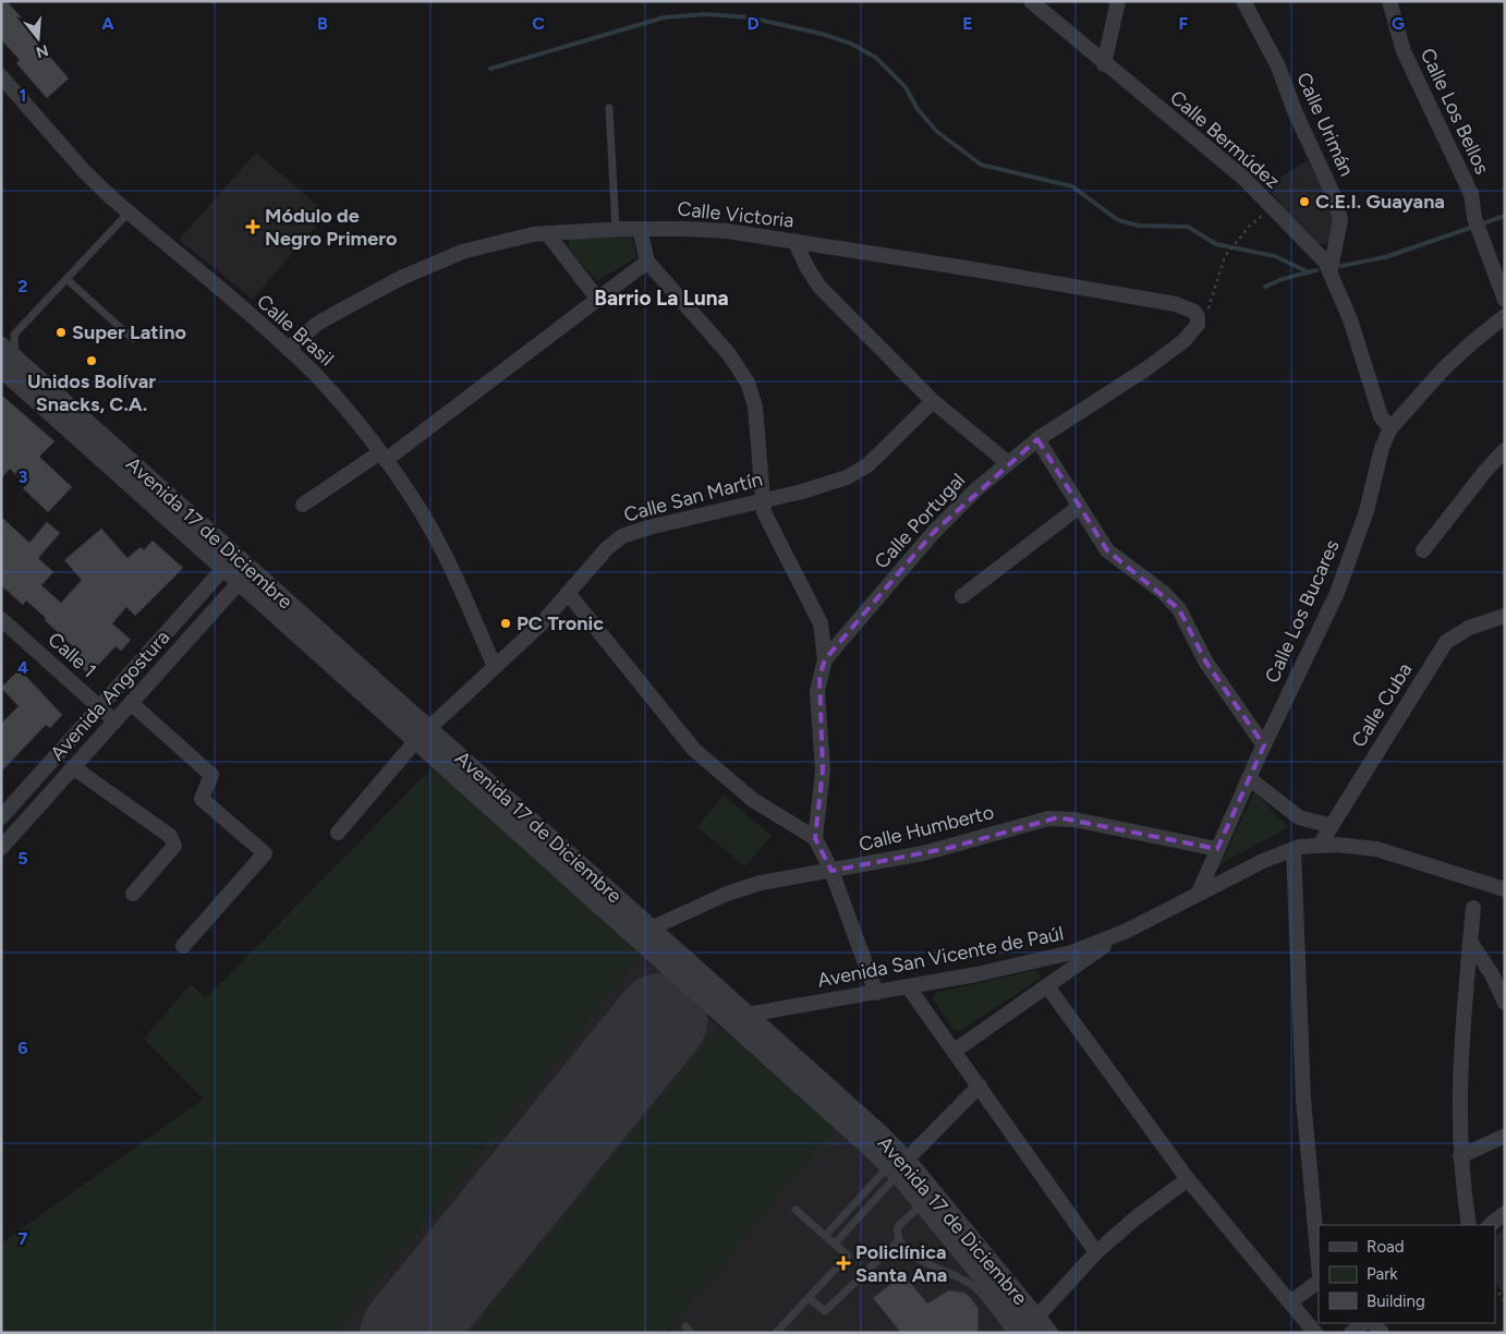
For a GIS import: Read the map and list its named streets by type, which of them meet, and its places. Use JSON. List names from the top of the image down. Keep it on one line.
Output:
{"streets":{"street":["Calle Los Bellos","Calle Urimán","Calle Bermúdez","Calle Victoria","Calle Brasil","Calle San Martín","Calle Portugal","Avenida 17 de Diciembre","Calle Los Bucares","Calle 1","Avenida Angostura","Calle Cuba","Calle Humberto","Avenida San Vicente de Paúl"]},"crossings":[["Calle Urimán","Calle Bermúdez"],["Calle Bermúdez","Calle Los Bucares"],["Calle Victoria","Calle Brasil"],["Calle Victoria","Calle Portugal"],["Calle Brasil","Calle San Martín"],["Calle San Martín","Avenida 17 de Diciembre"],["Avenida 17 de Diciembre","Avenida Angostura"],["Avenida 17 de Diciembre","Calle Humberto"],["Avenida 17 de Diciembre","Avenida San Vicente de Paúl"],["Calle Los Bucares","Calle Humberto"],["Calle Los Bucares","Avenida San Vicente de Paúl"],["Calle 1","Avenida Angostura"],["Calle Cuba","Avenida San Vicente de Paúl"]],"districts":["Barrio La Luna"],"places":{"other":["C.E.I. Guayana","Super Latino","Unidos Bolívar Snacks, C.A.","PC Tronic"],"health":["Módulo de Negro Primero","Policlínica Santa Ana"]},"legend":["Road","Park","Building"],"north":"bottom","grid":{"columns":["A","B","C","D","E","F","G"],"rows":["1","2","3","4","5","6","7"]}}
